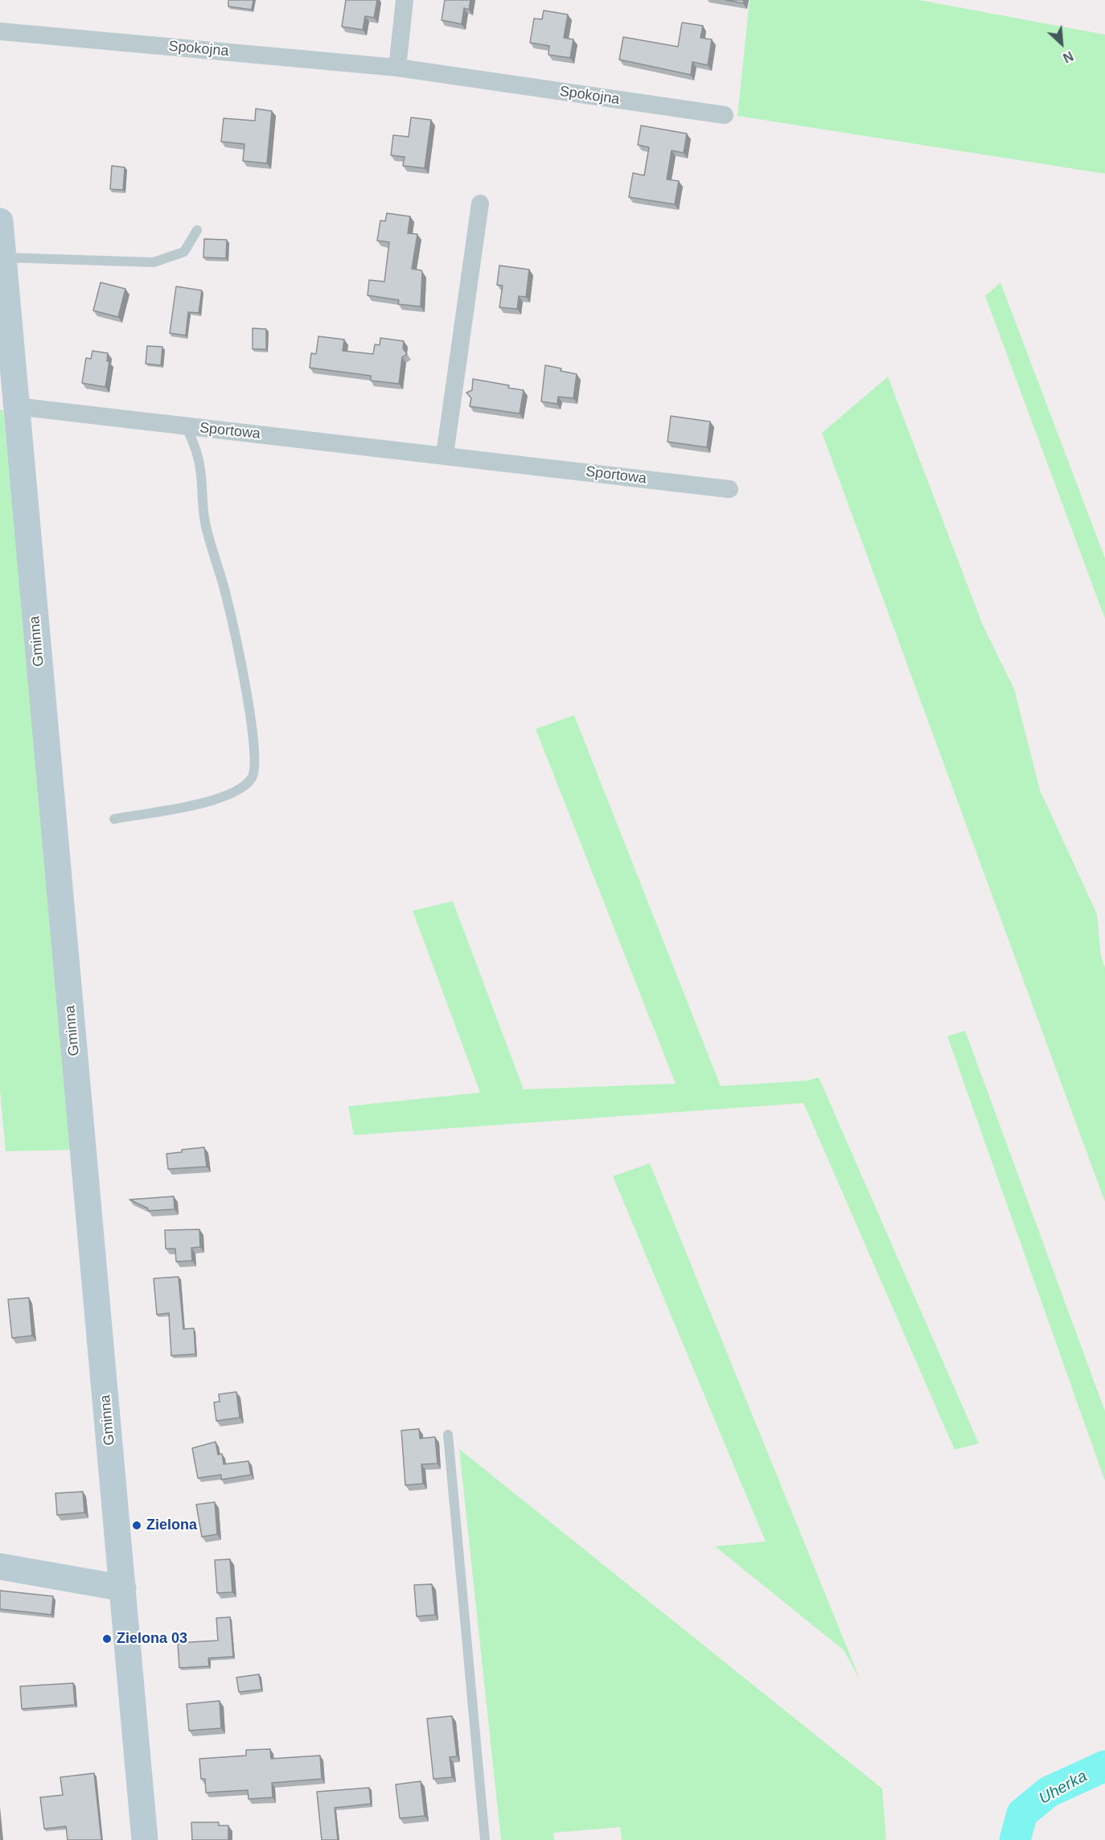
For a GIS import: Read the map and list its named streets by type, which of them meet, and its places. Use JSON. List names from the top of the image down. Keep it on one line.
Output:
{"streets":{"main road":["Gminna"],"street":["Spokojna","Sportowa"]},"crossings":[["Sportowa","Gminna"]],"water":["Uherka"],"places":["Zielona","Zielona 03"],"north":"bottom right"}
